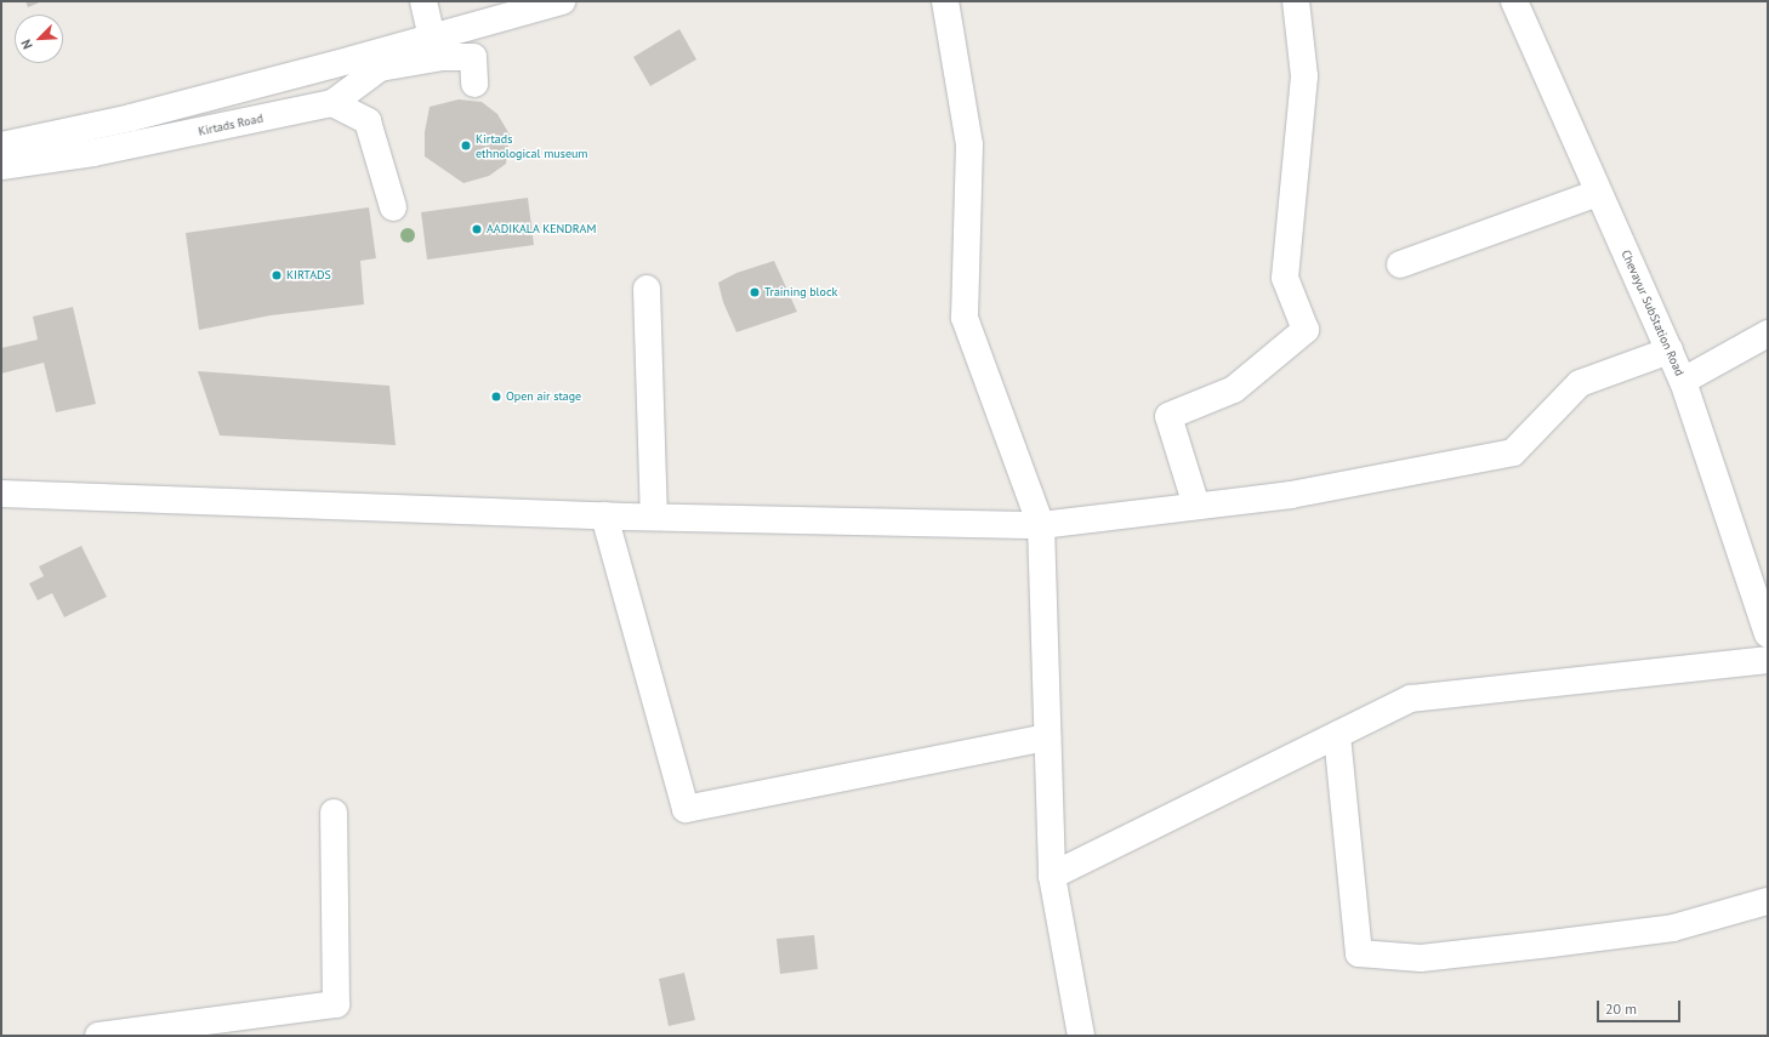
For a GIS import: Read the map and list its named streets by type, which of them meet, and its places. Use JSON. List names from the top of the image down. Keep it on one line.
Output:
{"streets":{"street":["Kirtads Road","Chevayur SubStation Road"]},"places":["Kirtads ethnological museum","AADIKALA KENDRAM","KIRTADS","Training block","Open air stage"],"scale_bar":"20 m","north":"bottom left"}
